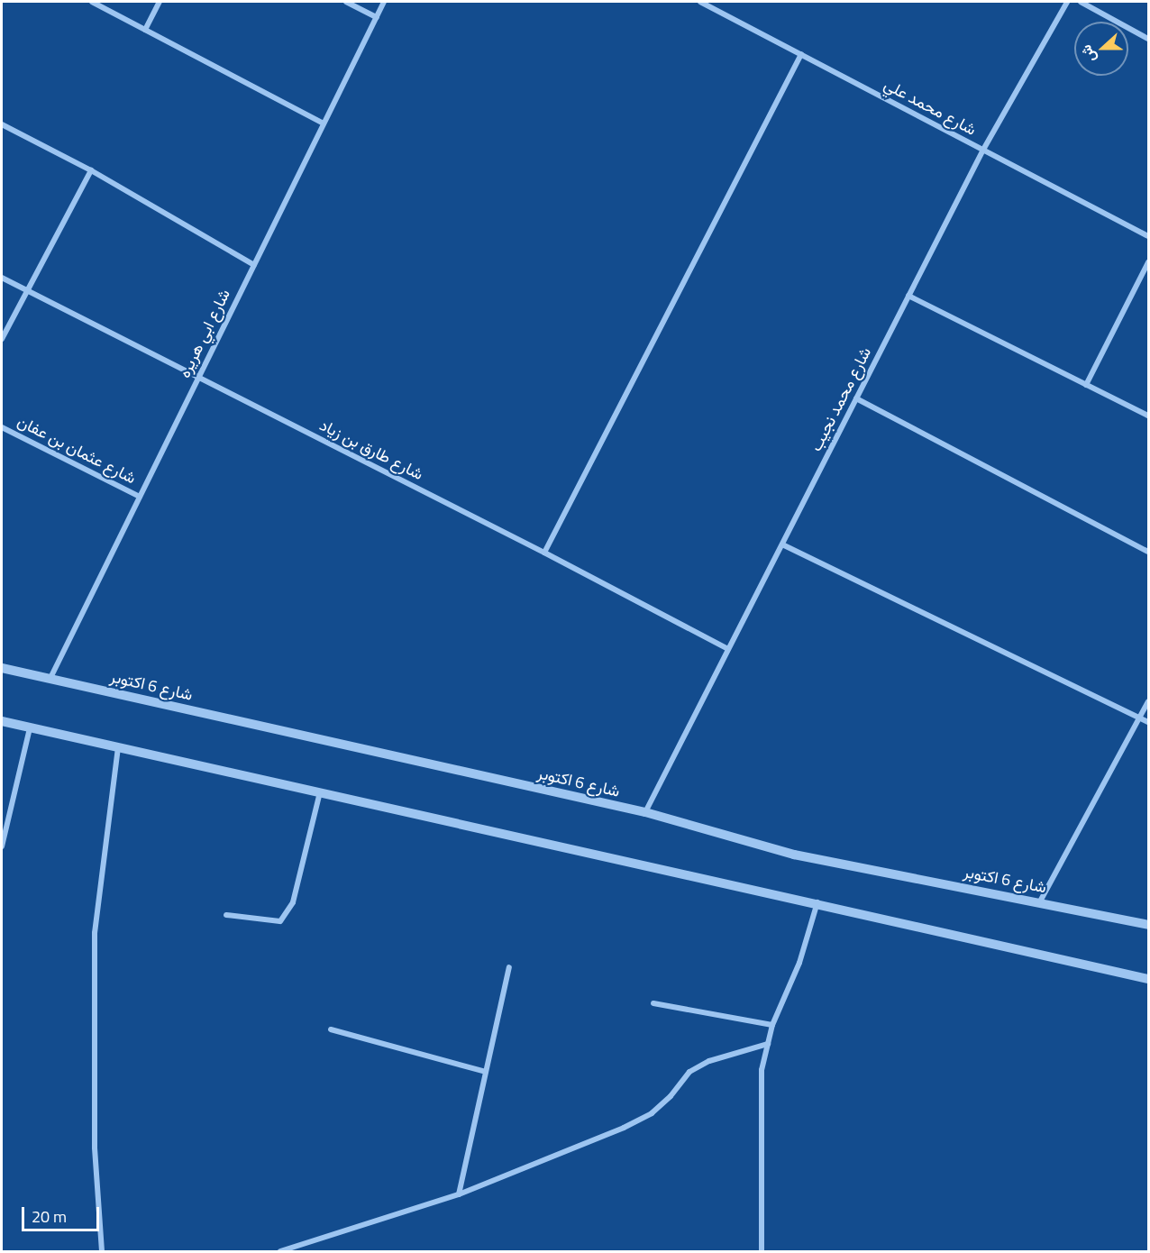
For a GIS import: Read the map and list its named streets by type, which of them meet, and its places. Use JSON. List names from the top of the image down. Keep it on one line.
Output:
{"streets":{"street":["شارع محمد علي","شارع ابي هريره","شارع محمد نجيب","شارع عثمان بن عفان","شارع طارق بن زياد","شارع 6 اكتوبر"]},"crossings":[["شارع محمد علي","شارع محمد نجيب"],["شارع ابي هريره","شارع عثمان بن عفان"],["شارع ابي هريره","شارع طارق بن زياد"],["شارع ابي هريره","شارع 6 اكتوبر"],["شارع محمد نجيب","شارع طارق بن زياد"],["شارع محمد نجيب","شارع 6 اكتوبر"]],"scale_bar":"20 m","north":"left"}
